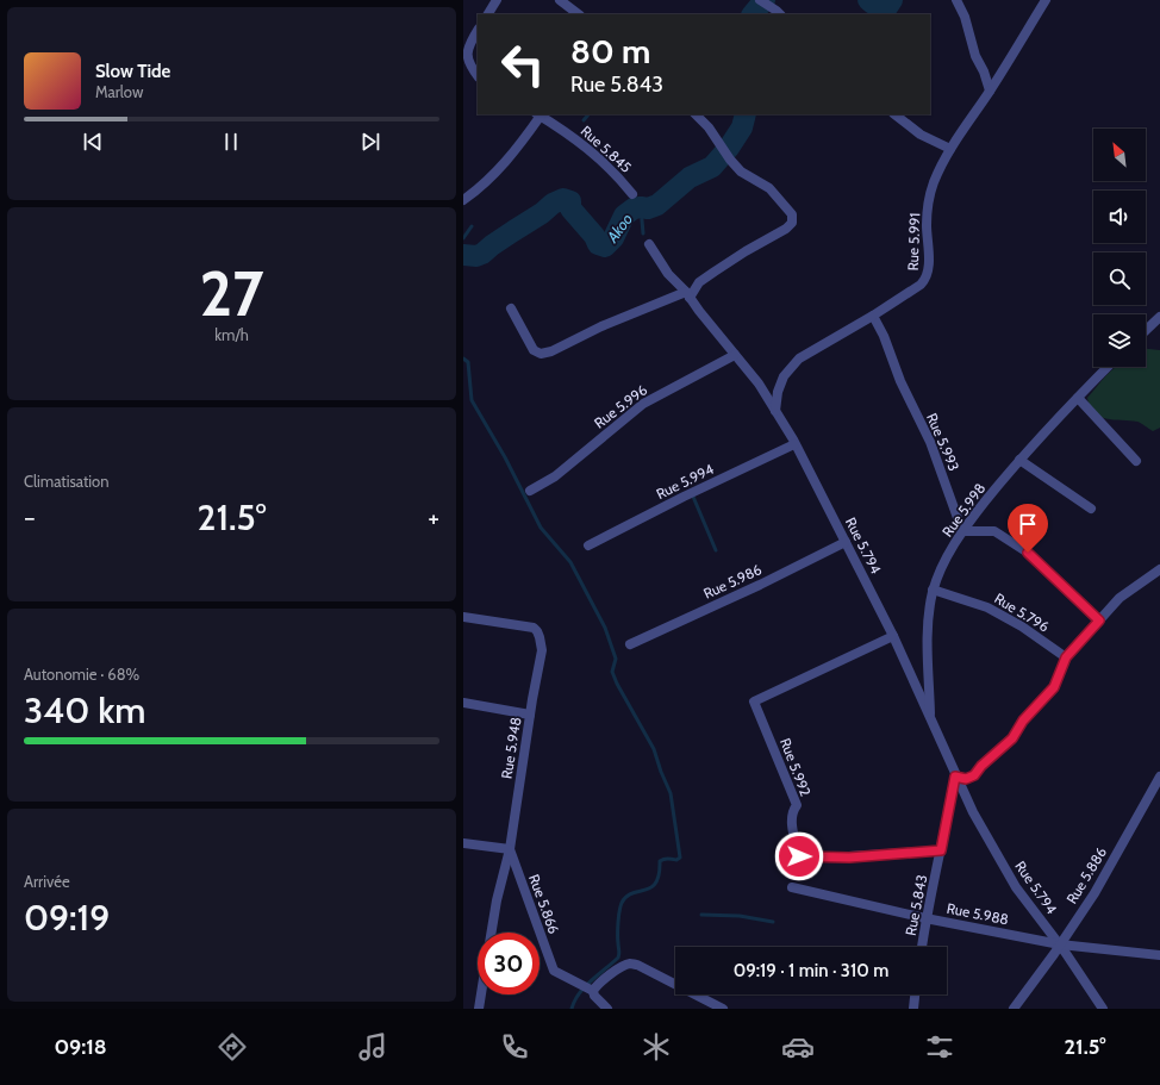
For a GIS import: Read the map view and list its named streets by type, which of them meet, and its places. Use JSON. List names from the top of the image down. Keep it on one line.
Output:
{"streets":{"street":["Rue 5.845","Rue 5.991","Rue 5.996","Rue 5.993","Rue 5.994","Rue 5.998","Rue 5.794","Rue 5.986","Rue 5.796","Rue 5.948","Rue 5.992","Rue 5.886","Rue 5.866","Rue 5.843","Rue 5.988"]},"crossings":[["Rue 5.991","Rue 5.993"],["Rue 5.991","Rue 5.794"],["Rue 5.996","Rue 5.794"],["Rue 5.993","Rue 5.998"],["Rue 5.994","Rue 5.794"],["Rue 5.998","Rue 5.794"],["Rue 5.998","Rue 5.796"],["Rue 5.794","Rue 5.986"],["Rue 5.794","Rue 5.992"],["Rue 5.794","Rue 5.886"],["Rue 5.794","Rue 5.843"],["Rue 5.794","Rue 5.988"],["Rue 5.948","Rue 5.866"],["Rue 5.992","Rue 5.843"],["Rue 5.886","Rue 5.988"],["Rue 5.843","Rue 5.988"]],"water":["Akoo"],"north":"top left","page":{"turn":["80 m","Rue 5.843"],"song":["Slow Tide","Marlow"],"tile":[["27","km/h"],"Climatisation",["Autonomie · 68%","340 km"],["Arrivée","09:19"]],"heat":["−","21.5°","+"],"limit":"30","trip":"09:19 · 1 min · 310 m","tabs":["09:18","21.5°"]}}
